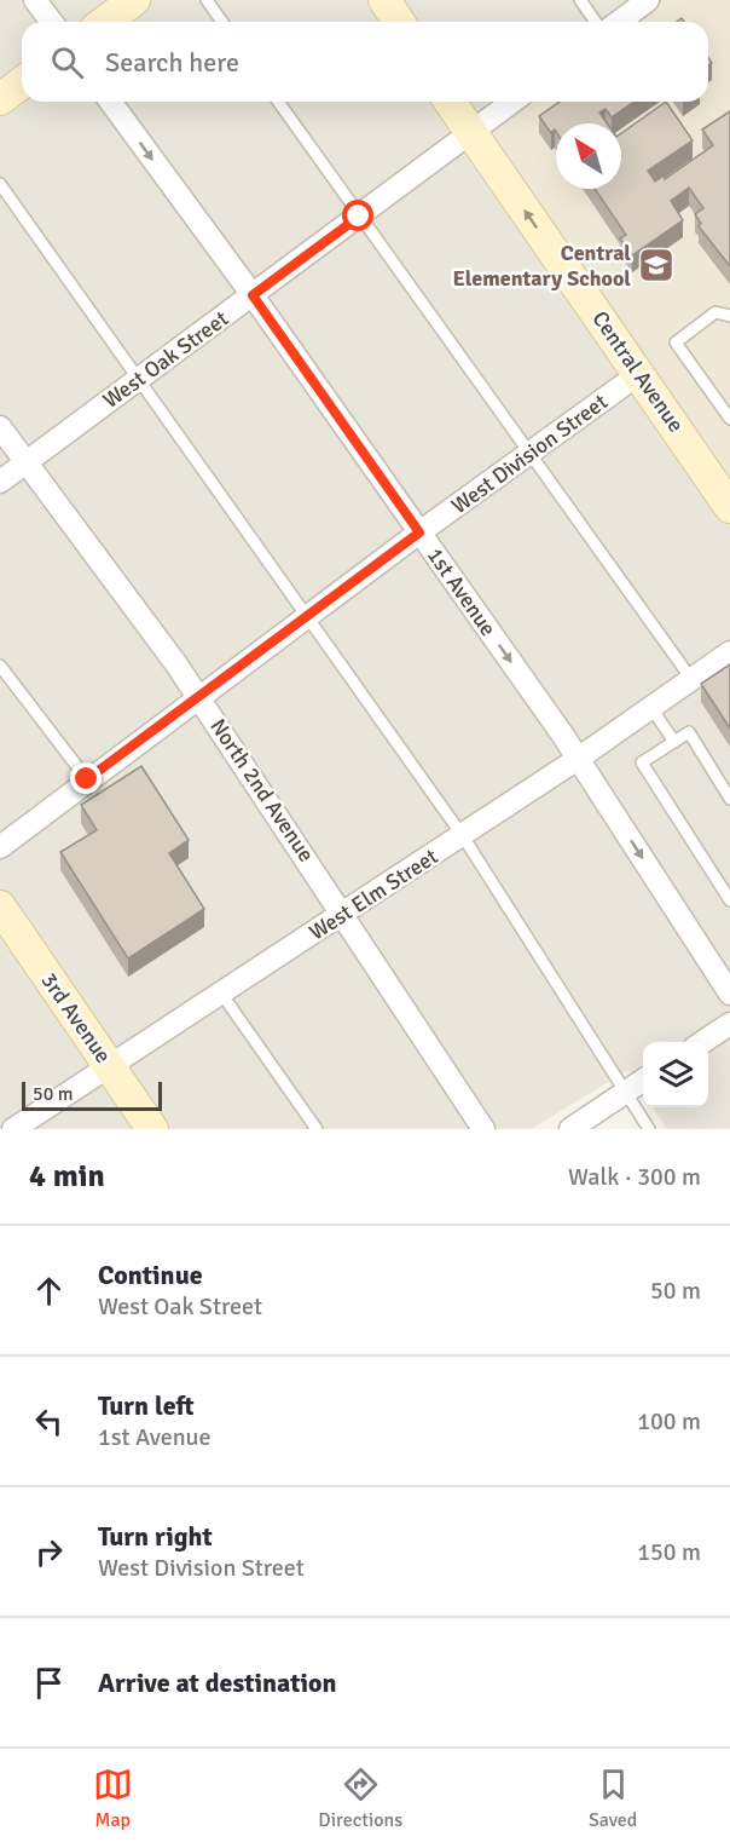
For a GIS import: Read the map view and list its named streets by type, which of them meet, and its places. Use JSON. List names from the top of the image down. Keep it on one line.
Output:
{"streets":{"street":["West Oak Street","Central Avenue","West Division Street","1st Avenue","North 2nd Avenue","West Elm Street","3rd Avenue"]},"crossings":[["West Oak Street","Central Avenue"],["West Oak Street","1st Avenue"],["West Oak Street","North 2nd Avenue"],["Central Avenue","West Division Street"],["West Division Street","1st Avenue"],["West Division Street","North 2nd Avenue"],["1st Avenue","West Elm Street"],["North 2nd Avenue","West Elm Street"],["West Elm Street","3rd Avenue"]],"one_way":["Central Avenue","1st Avenue"],"places":{"school or university":["Central Elementary School"]},"scale_bar":"50 m","north":"top left","page":{"search":"Search here","scale":"50 m","heading":["4 min","Walk · 300 m"],"list":[["Continue","West Oak Street","50 m"],["Turn left","1st Avenue","100 m"],["Turn right","West Division Street","150 m"],"Arrive at destination"],"nav":["Map","Directions","Saved"]}}
